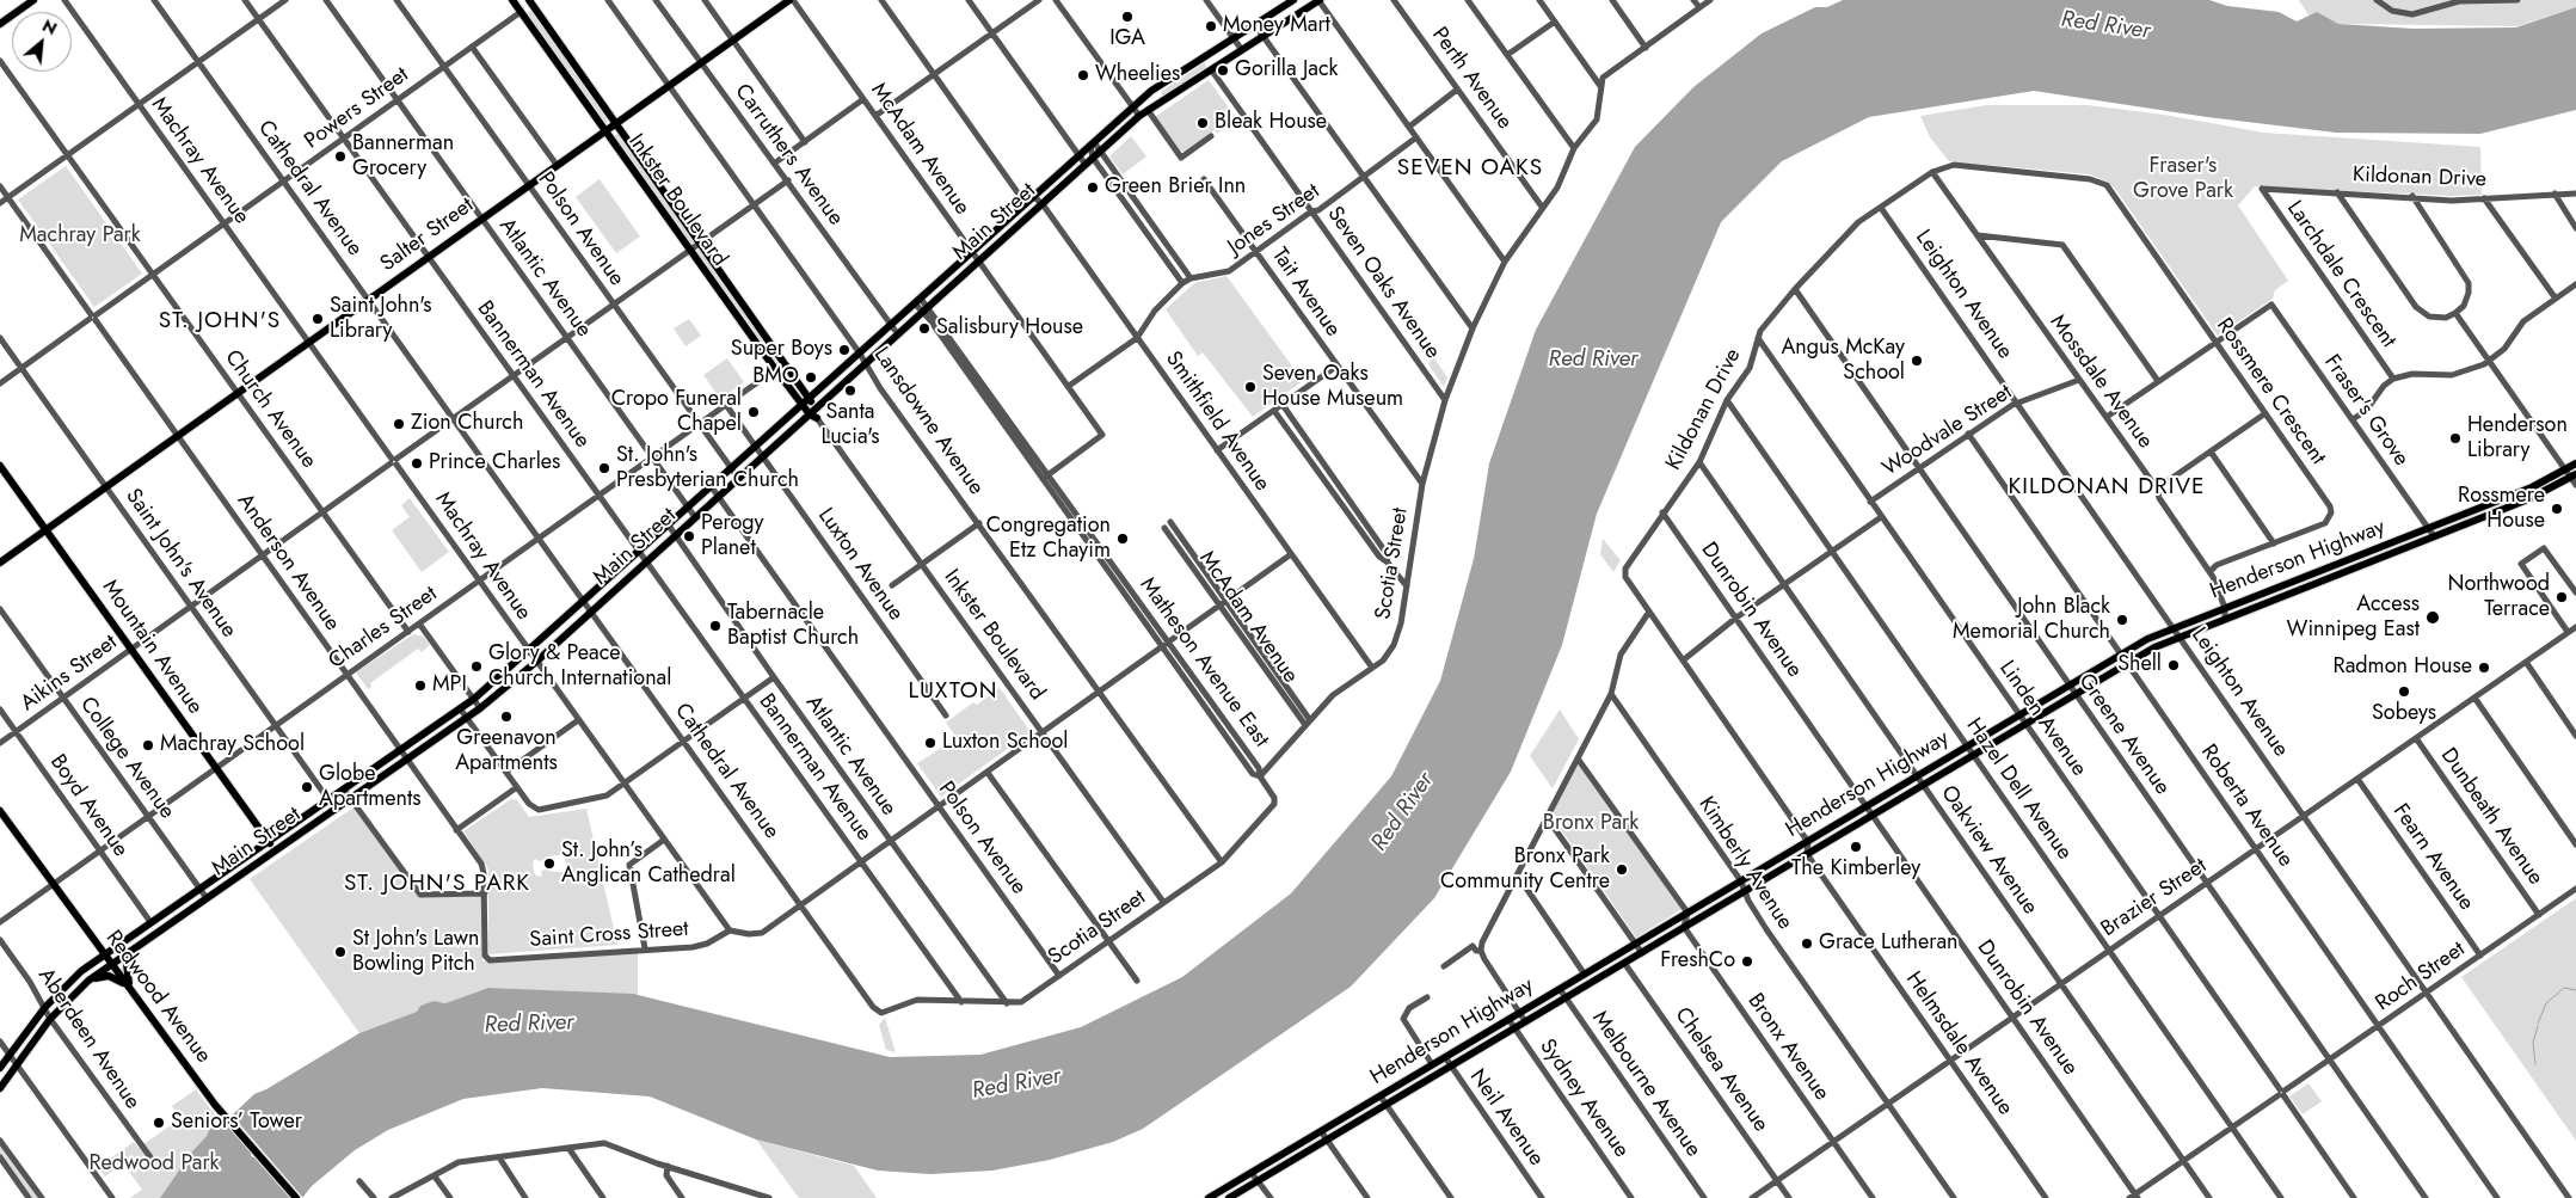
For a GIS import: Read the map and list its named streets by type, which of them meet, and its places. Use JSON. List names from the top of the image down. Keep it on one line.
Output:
{"streets":{"main road":["Inkster Boulevard","Main Street","Salter Street","Henderson Highway","Mountain Avenue","Redwood Avenue"],"street":["Perth Avenue","Powers Street","McAdam Avenue","Carruthers Avenue","Machray Avenue","Kildonan Drive","Cathedral Avenue","Jones Street","Polson Avenue","Larchdale Crescent","Atlantic Avenue","Seven Oaks Avenue","Tait Avenue","Leighton Avenue","Bannerman Avenue","Mossdale Avenue","Rossmere Crescent","Church Avenue","Fraser's Grove","Lansdowne Avenue","Smithfield Avenue","Woodvale Street","Anderson Avenue","Saint John's Avenue","Scotia Street","Luxton Avenue","Dunrobin Avenue","Charles Street","Matheson Avenue East","Aikins Street","Linden Avenue","Greene Avenue","College Avenue","Hazel Dell Avenue","Boyd Avenue","Roberta Avenue","Dunbeath Avenue","Oakview Avenue","Fearn Avenue","Kimberly Avenue","Brazier Street","Saint Cross Street","Roch Street","Aberdeen Avenue","Helmsdale Avenue","Bronx Avenue","Chelsea Avenue","Melbourne Avenue","Sydney Avenue","Neil Avenue"]},"crossings":[["Perth Avenue","Scotia Street"],["Powers Street","Machray Avenue"],["Powers Street","Cathedral Avenue"],["Powers Street","Inkster Boulevard"],["Powers Street","Polson Avenue"],["Powers Street","Atlantic Avenue"],["Powers Street","Bannerman Avenue"],["Powers Street","Church Avenue"],["Powers Street","Anderson Avenue"],["Powers Street","Saint John's Avenue"],["McAdam Avenue","Jones Street"],["McAdam Avenue","Main Street"],["McAdam Avenue","Salter Street"],["McAdam Avenue","Scotia Street"],["McAdam Avenue","Matheson Avenue East"],["Carruthers Avenue","Main Street"],["Carruthers Avenue","Salter Street"],["Carruthers Avenue","Aikins Street"],["Machray Avenue","Main Street"],["Machray Avenue","Salter Street"],["Machray Avenue","Charles Street"],["Machray Avenue","Aikins Street"],["Machray Avenue","Saint Cross Street"],["Kildonan Drive","Larchdale Crescent"],["Kildonan Drive","Leighton Avenue"],["Kildonan Drive","Mossdale Avenue"],["Kildonan Drive","Rossmere Crescent"],["Kildonan Drive","Dunrobin Avenue"],["Kildonan Drive","Linden Avenue"],["Kildonan Drive","Greene Avenue"],["Kildonan Drive","Hazel Dell Avenue"],["Kildonan Drive","Oakview Avenue"],["Cathedral Avenue","Main Street"],["Cathedral Avenue","Salter Street"],["Cathedral Avenue","Scotia Street"],["Cathedral Avenue","Charles Street"],["Cathedral Avenue","Aikins Street"],["Inkster Boulevard","Main Street"],["Inkster Boulevard","Salter Street"],["Inkster Boulevard","Scotia Street"],["Inkster Boulevard","Charles Street"],["Inkster Boulevard","Aikins Street"],["Jones Street","Seven Oaks Avenue"],["Jones Street","Tait Avenue"],["Jones Street","Smithfield Avenue"],["Main Street","Polson Avenue"],["Main Street","Atlantic Avenue"],["Main Street","Seven Oaks Avenue"],["Main Street","Bannerman Avenue"],["Main Street","Lansdowne Avenue"],["Main Street","Smithfield Avenue"],["Main Street","Anderson Avenue"],["Main Street","Saint John's Avenue"],["Main Street","Luxton Avenue"],["Main Street","Mountain Avenue"],["Main Street","Matheson Avenue East"],["Main Street","College Avenue"],["Main Street","Boyd Avenue"],["Main Street","Redwood Avenue"],["Main Street","Aberdeen Avenue"],["Polson Avenue","Salter Street"],["Polson Avenue","Scotia Street"],["Polson Avenue","Charles Street"],["Polson Avenue","Aikins Street"],["Salter Street","Atlantic Avenue"],["Salter Street","Bannerman Avenue"],["Salter Street","Church Avenue"],["Salter Street","Lansdowne Avenue"],["Salter Street","Anderson Avenue"],["Salter Street","Saint John's Avenue"],["Salter Street","Mountain Avenue"],["Larchdale Crescent","Fraser's Grove"],["Atlantic Avenue","Scotia Street"],["Atlantic Avenue","Charles Street"],["Atlantic Avenue","Aikins Street"],["Seven Oaks Avenue","Scotia Street"],["Tait Avenue","Scotia Street"],["Leighton Avenue","Woodvale Street"],["Leighton Avenue","Henderson Highway"],["Leighton Avenue","Brazier Street"],["Leighton Avenue","Roch Street"],["Bannerman Avenue","Scotia Street"],["Bannerman Avenue","Charles Street"],["Bannerman Avenue","Aikins Street"],["Mossdale Avenue","Rossmere Crescent"],["Mossdale Avenue","Woodvale Street"],["Mossdale Avenue","Henderson Highway"],["Rossmere Crescent","Fraser's Grove"],["Church Avenue","Charles Street"],["Church Avenue","Aikins Street"],["Fraser's Grove","Henderson Highway"],["Lansdowne Avenue","Scotia Street"],["Lansdowne Avenue","Aikins Street"],["Smithfield Avenue","Scotia Street"],["Woodvale Street","Linden Avenue"],["Woodvale Street","Greene Avenue"],["Woodvale Street","Roberta Avenue"],["Henderson Highway","Dunrobin Avenue"],["Henderson Highway","Linden Avenue"],["Henderson Highway","Greene Avenue"],["Henderson Highway","Hazel Dell Avenue"],["Henderson Highway","Roberta Avenue"],["Henderson Highway","Oakview Avenue"],["Henderson Highway","Kimberly Avenue"],["Henderson Highway","Helmsdale Avenue"],["Henderson Highway","Bronx Avenue"],["Henderson Highway","Chelsea Avenue"],["Henderson Highway","Melbourne Avenue"],["Henderson Highway","Sydney Avenue"],["Henderson Highway","Neil Avenue"],["Anderson Avenue","Charles Street"],["Anderson Avenue","Aikins Street"],["Anderson Avenue","Saint Cross Street"],["Saint John's Avenue","Charles Street"],["Saint John's Avenue","Aikins Street"],["Scotia Street","Matheson Avenue East"],["Luxton Avenue","Charles Street"],["Dunrobin Avenue","Brazier Street"],["Dunrobin Avenue","Roch Street"],["Charles Street","Mountain Avenue"],["Charles Street","College Avenue"],["Charles Street","Boyd Avenue"],["Charles Street","Redwood Avenue"],["Mountain Avenue","Aikins Street"],["Aikins Street","College Avenue"],["Aikins Street","Boyd Avenue"],["Linden Avenue","Brazier Street"],["Linden Avenue","Roch Street"],["Greene Avenue","Brazier Street"],["Greene Avenue","Roch Street"],["Hazel Dell Avenue","Brazier Street"],["Hazel Dell Avenue","Roch Street"],["Roberta Avenue","Brazier Street"],["Roberta Avenue","Roch Street"],["Dunbeath Avenue","Brazier Street"],["Dunbeath Avenue","Roch Street"],["Oakview Avenue","Brazier Street"],["Oakview Avenue","Roch Street"],["Fearn Avenue","Brazier Street"],["Fearn Avenue","Roch Street"],["Kimberly Avenue","Brazier Street"],["Brazier Street","Helmsdale Avenue"],["Brazier Street","Bronx Avenue"],["Brazier Street","Chelsea Avenue"]],"districts":["SEVEN OAKS","ST. JOHN'S","KILDONAN DRIVE","LUXTON","ST. JOHN'S PARK"],"water":["Red River"],"parks":["Fraser's Grove Park","Machray Park","Bronx Park","Redwood Park"],"places":["IGA","Money Mart","Gorilla Jack","Wheelies","Bleak House","Bannerman Grocery","Green Brier Inn","Saint John's Library","Salisbury House","Super Boys","Angus McKay School","BMO","Seven Oaks House Museum","Santa Lucia's","Cropo Funeral Chapel","Zion Church","Henderson Library","Prince Charles","St. John's Presbyterian Church","Rossmere House","Perogy Planet","Congregation Etz Chayim","Northwood Terrace","Access Winnipeg East","John Black Memorial Church","Tabernacle Baptist Church","Shell","Glory & Peace Church International","Radmon House","MPI","Sobeys","Greenavon Apartments","Luxton School","Machray School","Globe Apartments","The Kimberley","St. John’s Anglican Cathedral","Bronx Park Community Centre","Grace Lutheran","St John's Lawn Bowling Pitch","FreshCo","Seniors’ Tower"],"north":"top right"}
